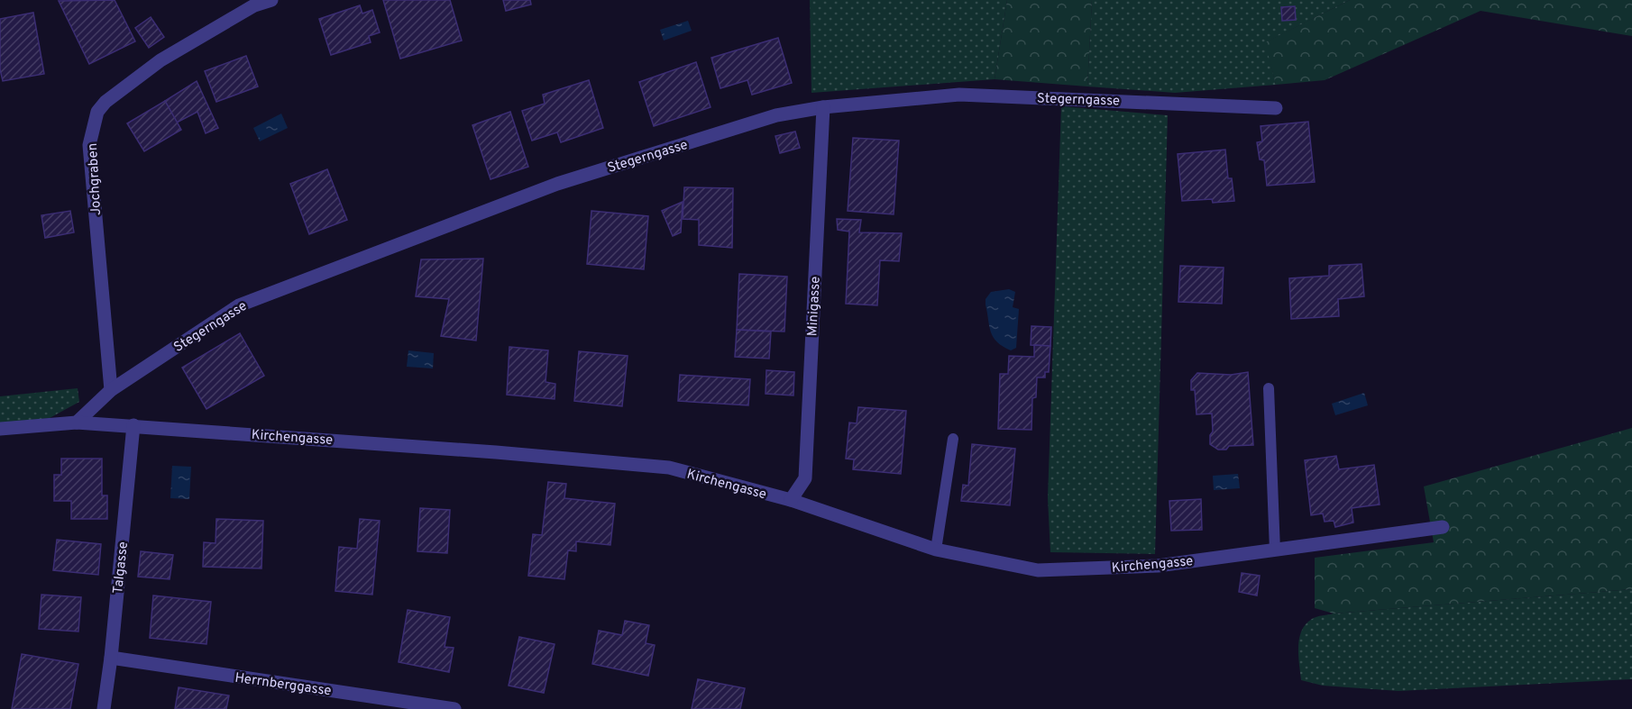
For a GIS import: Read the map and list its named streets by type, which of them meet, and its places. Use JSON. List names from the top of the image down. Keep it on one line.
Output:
{"streets":{"street":["Stegerngasse","Jochgraben","Minigasse","Kirchengasse","Talgasse","Herrnberggasse"]},"crossings":[["Stegerngasse","Jochgraben"],["Stegerngasse","Minigasse"],["Stegerngasse","Kirchengasse"],["Minigasse","Kirchengasse"],["Kirchengasse","Talgasse"],["Talgasse","Herrnberggasse"]]}
